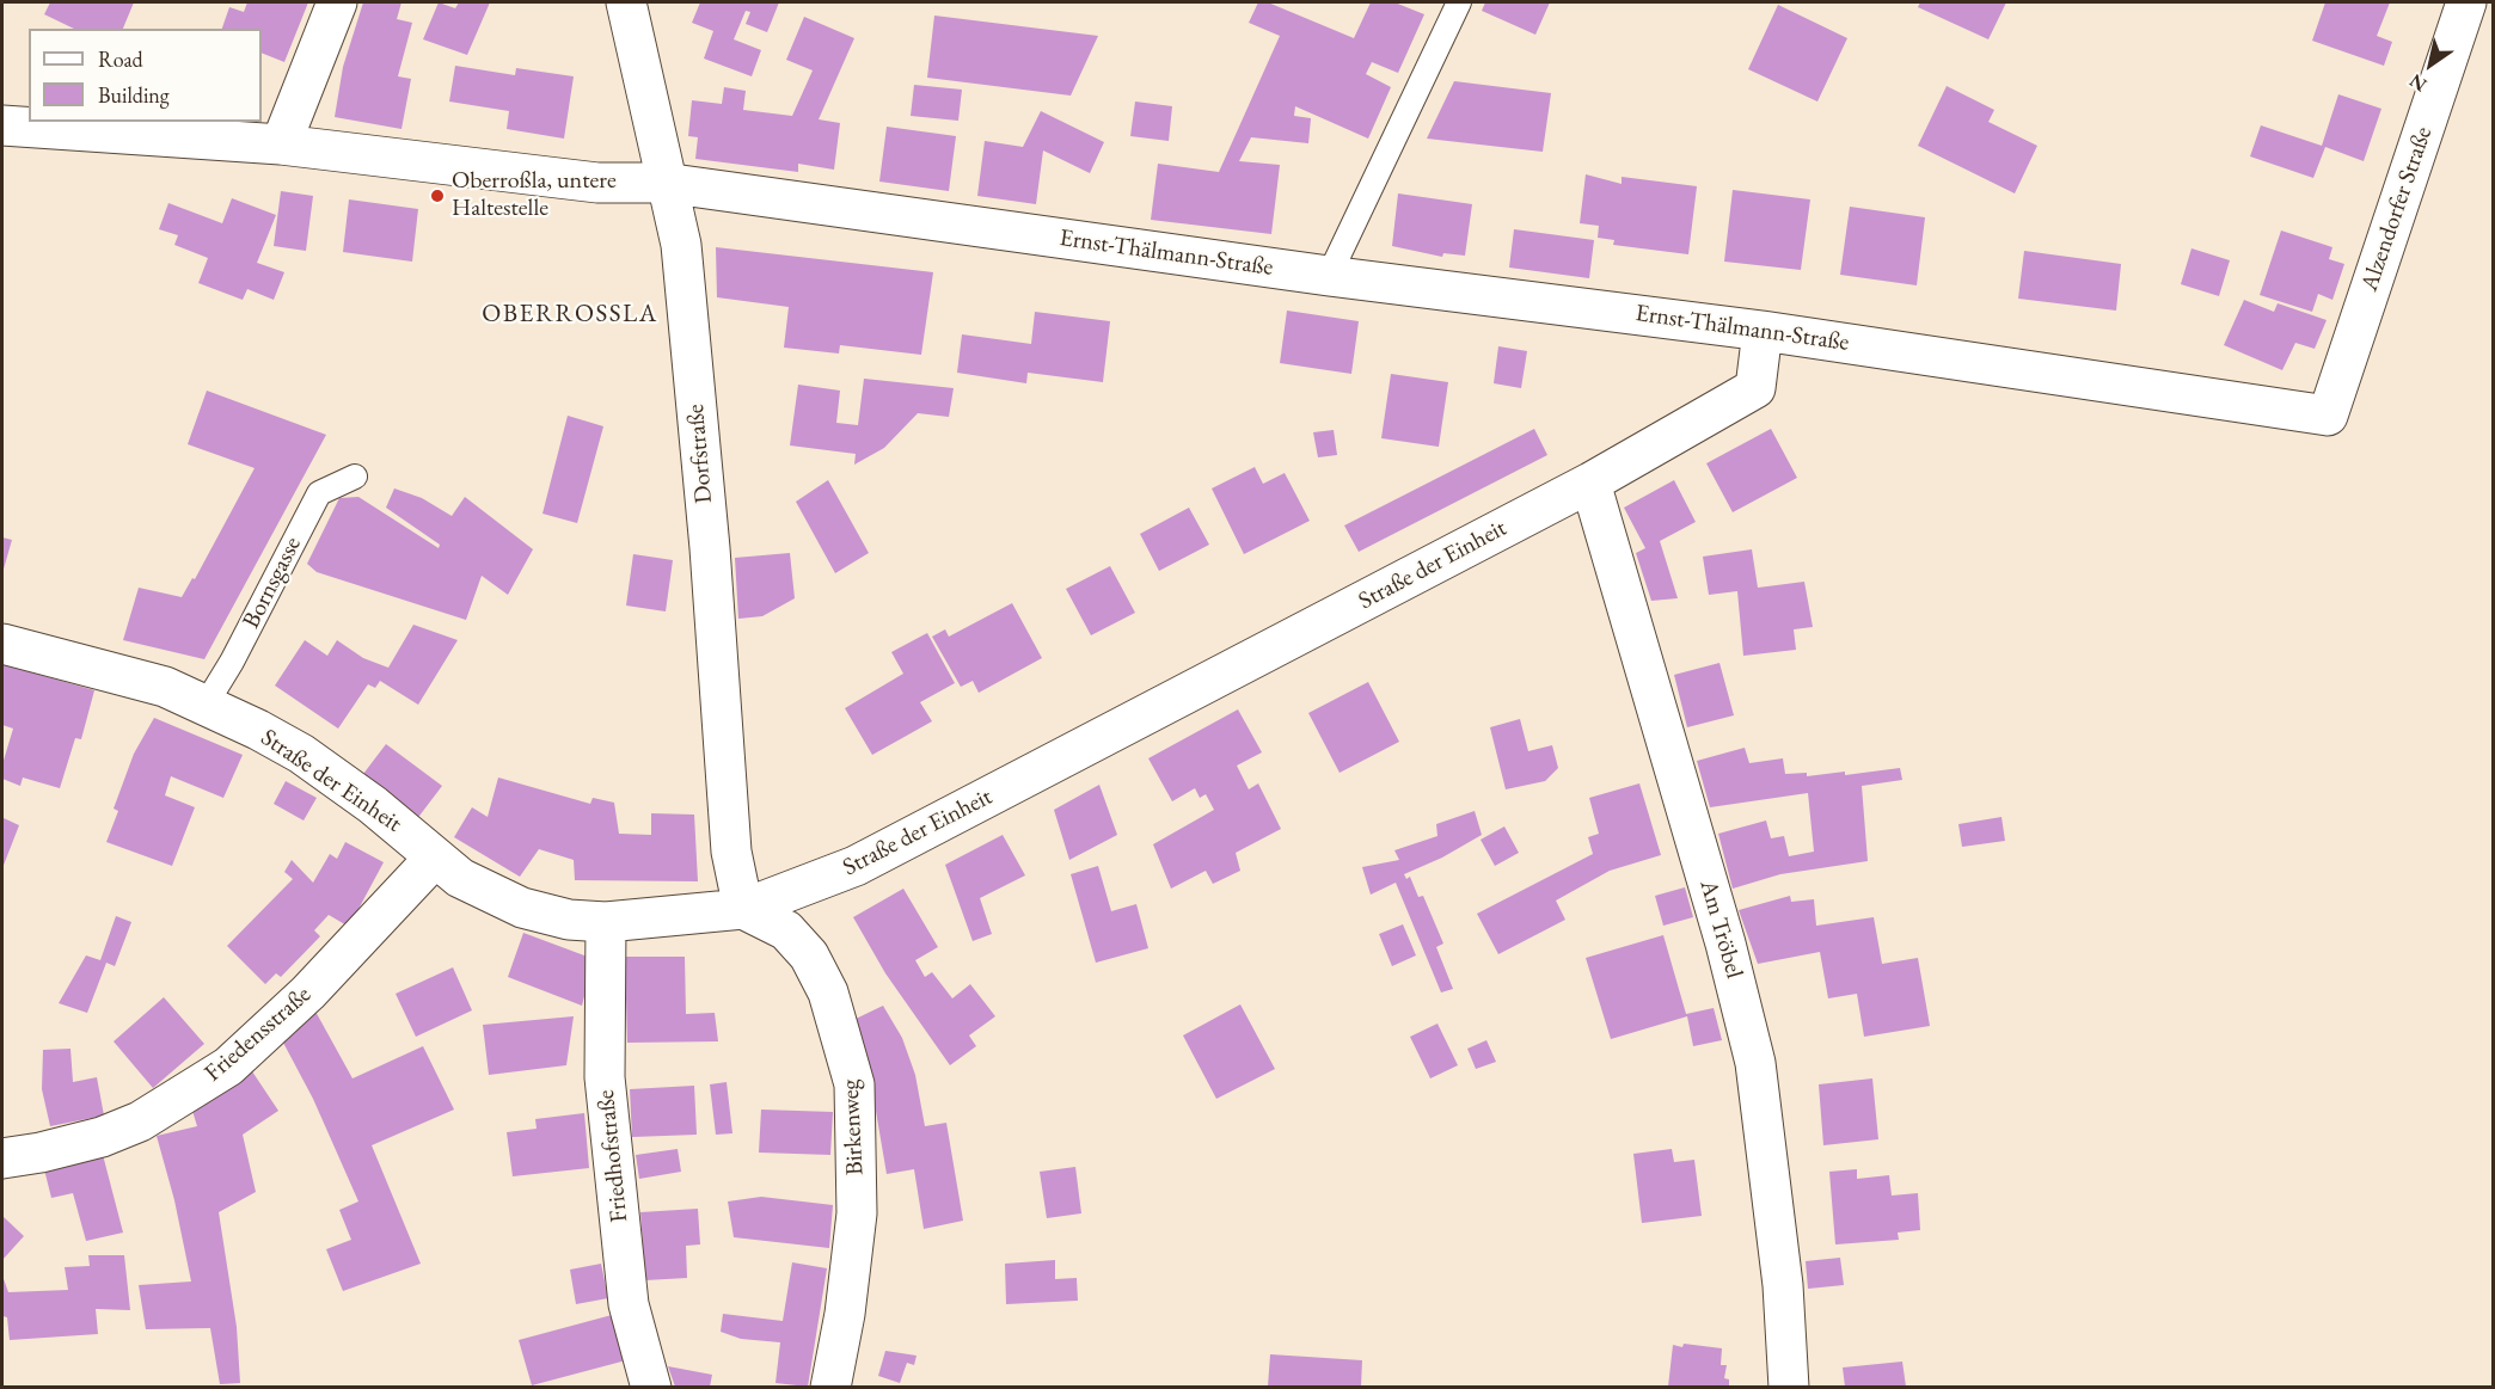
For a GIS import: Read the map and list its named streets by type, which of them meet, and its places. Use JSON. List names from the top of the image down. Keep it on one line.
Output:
{"streets":{"street":["Alzendorfer Straße","Ernst-Thälmann-Straße","Dorfstraße","Straße der Einheit","Am Tröbel","Friedensstraße","Birkenweg","Friedhofstraße"],"lane":["Bornsgasse"]},"crossings":[["Alzendorfer Straße","Ernst-Thälmann-Straße"],["Ernst-Thälmann-Straße","Dorfstraße"],["Ernst-Thälmann-Straße","Straße der Einheit"],["Dorfstraße","Straße der Einheit"],["Dorfstraße","Birkenweg"],["Straße der Einheit","Bornsgasse"],["Straße der Einheit","Am Tröbel"],["Straße der Einheit","Friedensstraße"],["Straße der Einheit","Birkenweg"],["Straße der Einheit","Friedhofstraße"]],"districts":["OBERROSSLA"],"places":["Oberroßla, untere Haltestelle"],"legend":["Road","Building"],"north":"bottom left"}
